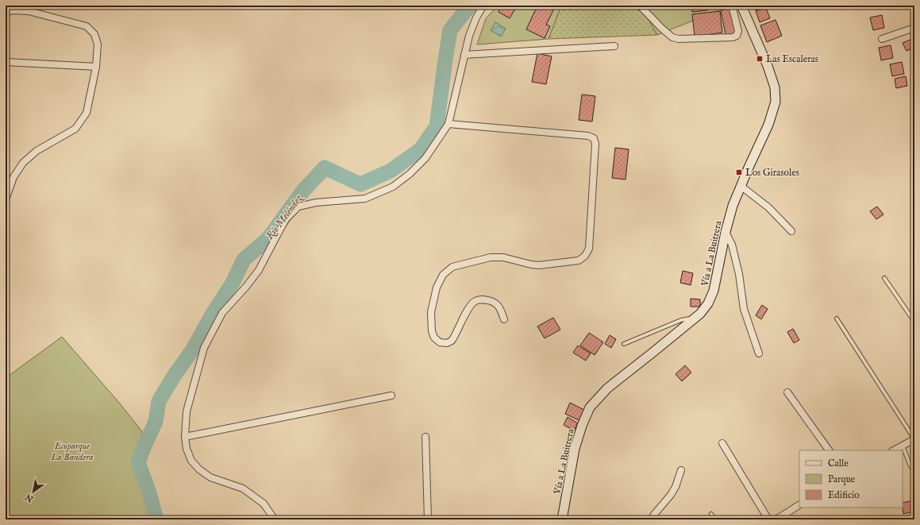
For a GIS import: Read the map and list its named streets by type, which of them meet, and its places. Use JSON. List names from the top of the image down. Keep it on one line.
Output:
{"streets":{"street":["Vía a La Buitrera"]},"water":["Río Meléndez"],"parks":["Ecoparque La Bandera"],"places":{"transit":["Las Escaleras","Los Girasoles"]},"legend":["Calle","Parque","Edificio"],"north":"bottom left"}
